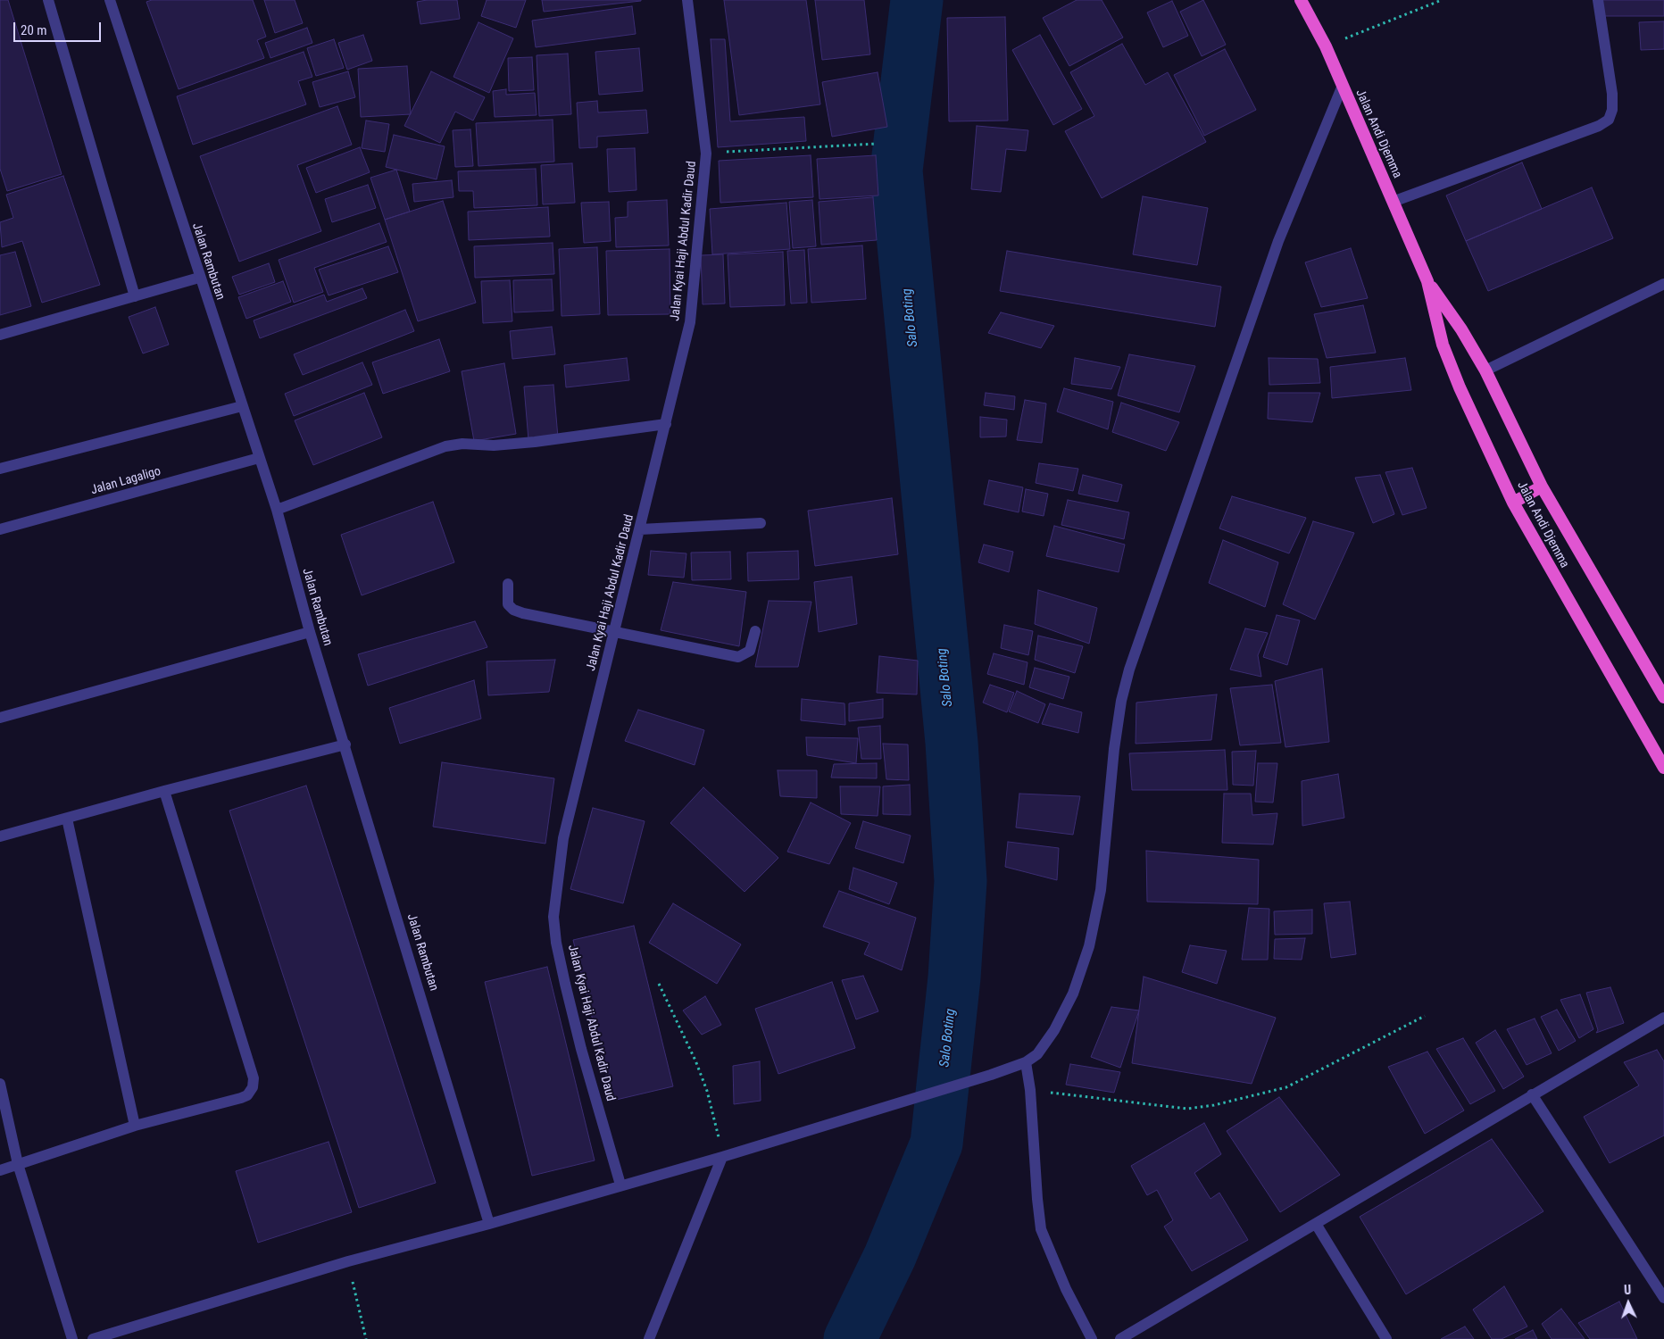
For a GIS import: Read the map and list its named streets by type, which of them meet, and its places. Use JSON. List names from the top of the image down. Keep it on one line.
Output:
{"streets":{"highway":["Jalan Andi Djemma"],"street":["Jalan Kyai Haji Abdul Kadir Daud","Jalan Rambutan","Jalan Lagaligo"]},"crossings":[["Jalan Rambutan","Jalan Lagaligo"]],"water":["Salo Boting"],"scale_bar":"20 m","north":"top"}
